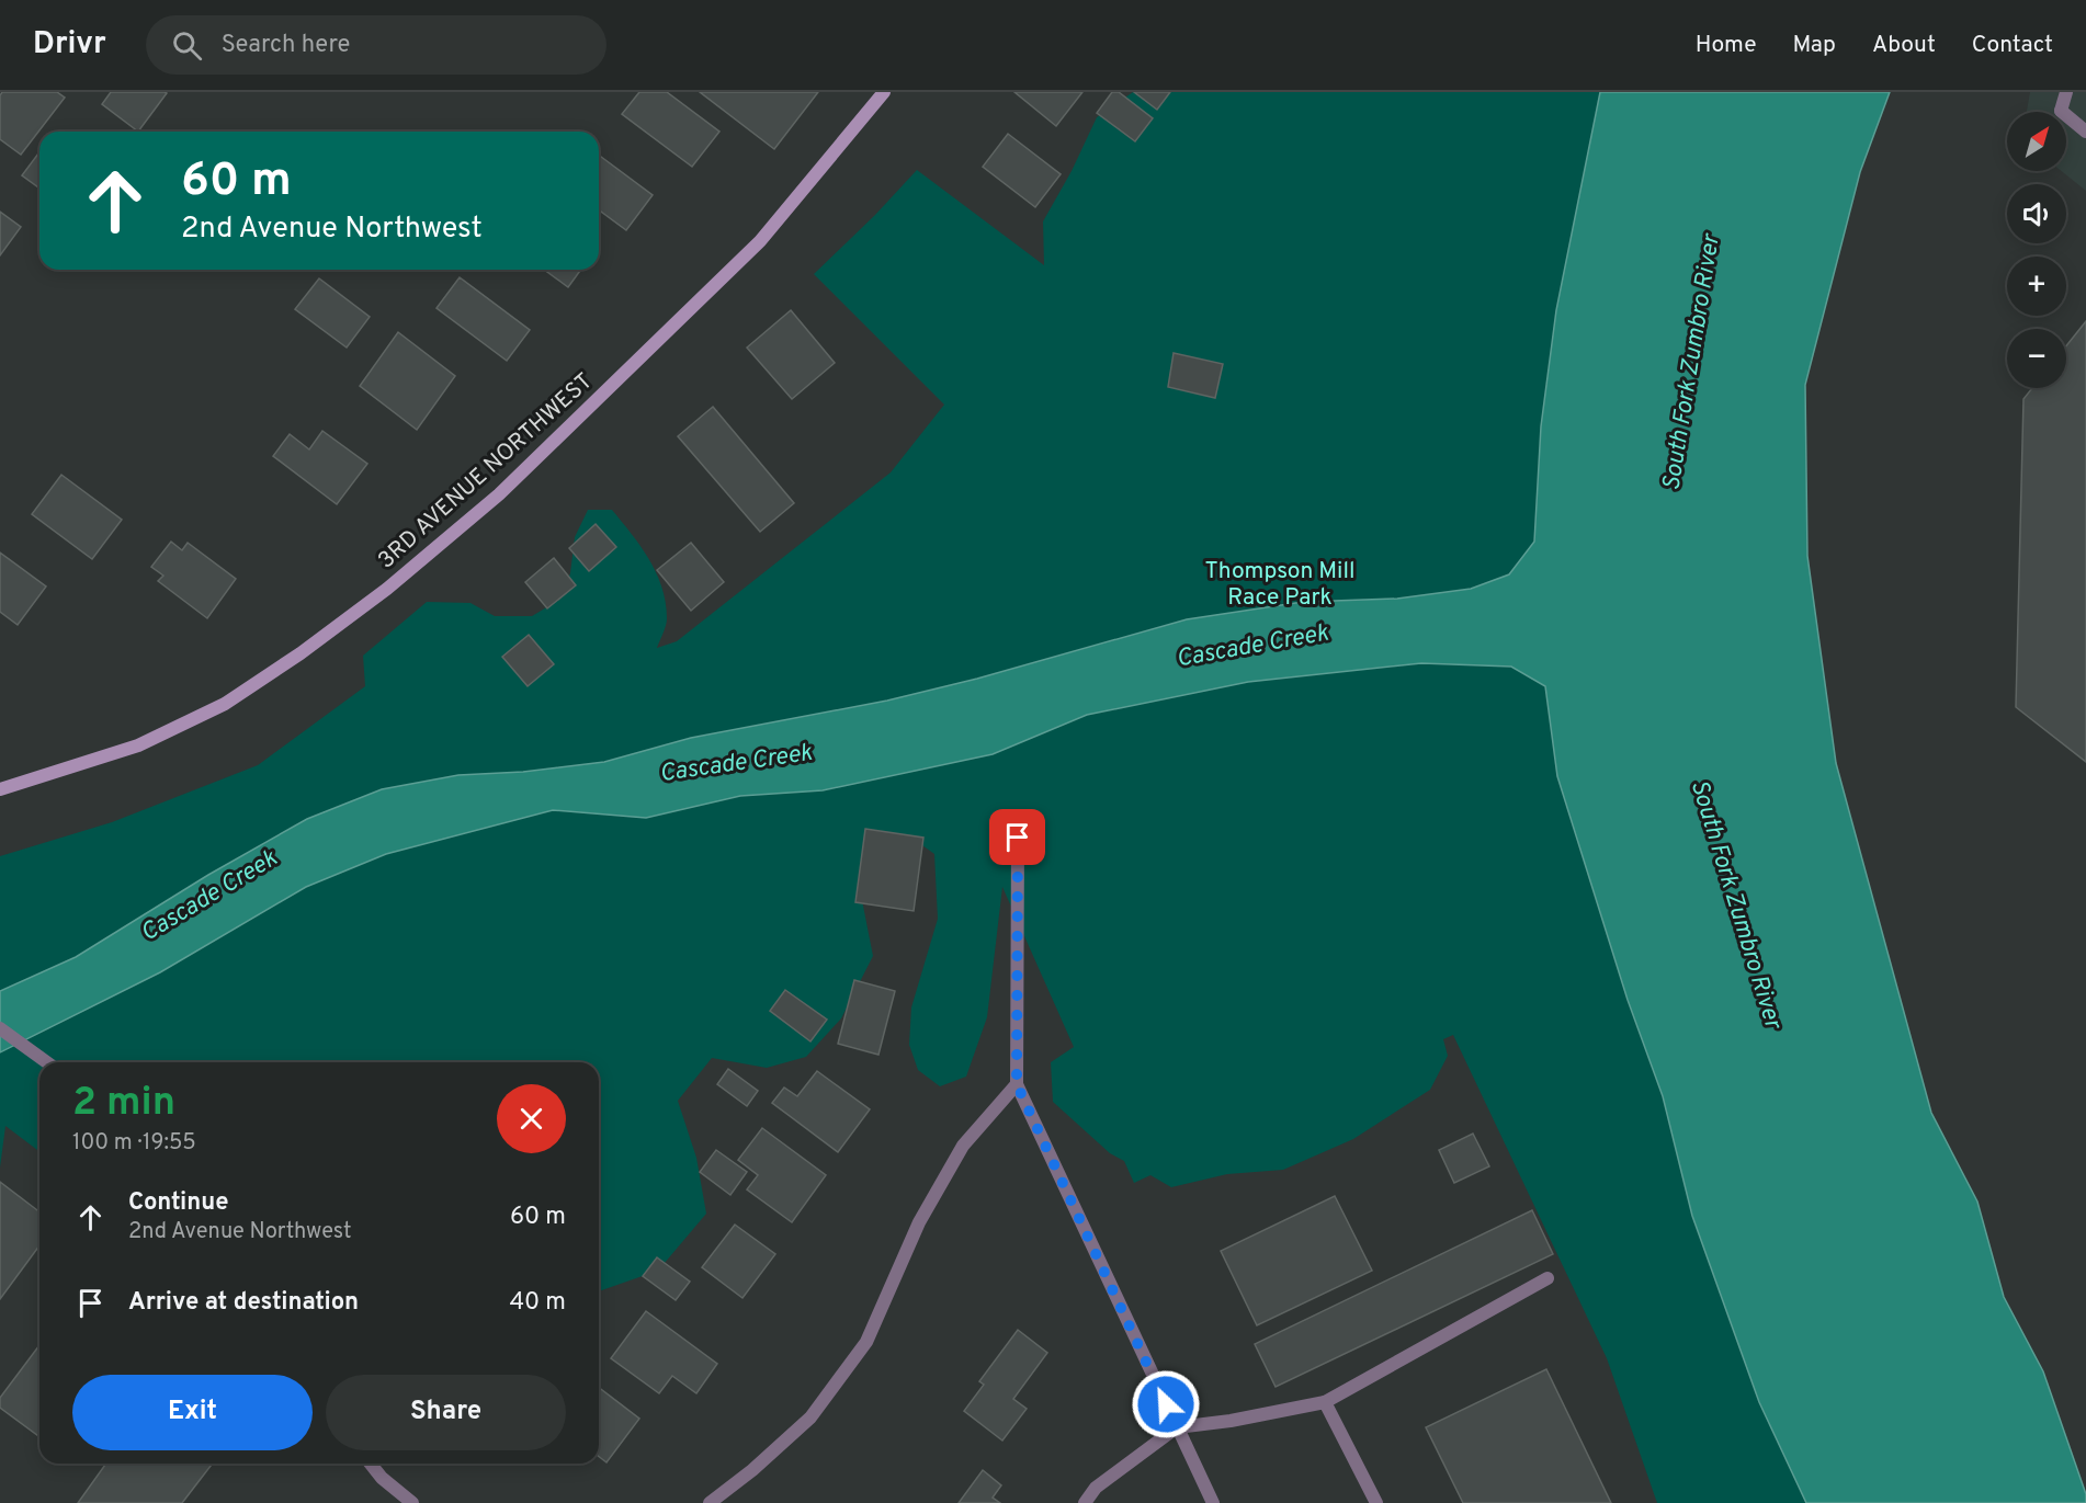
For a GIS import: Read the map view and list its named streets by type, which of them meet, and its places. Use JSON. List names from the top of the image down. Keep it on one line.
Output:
{"streets":{"main road":["3RD AVENUE NORTHWEST"]},"water":["South Fork Zumbro River","Cascade Creek"],"parks":["Thompson Mill Race Park"],"north":"top right","page":{"header":"Drivr","search":"Search here","nav":["Home","Map","About","Contact"],"map_buttons":["+","−"],"turn":["60 m","2nd Avenue Northwest"],"heading":["2 min","100 m · 19:55"],"list":[{"name":"Continue","note":"2nd Avenue Northwest","value":"60 m"},{"name":"Arrive at destination","value":"40 m"}],"buttons":["Exit","Share"]}}
